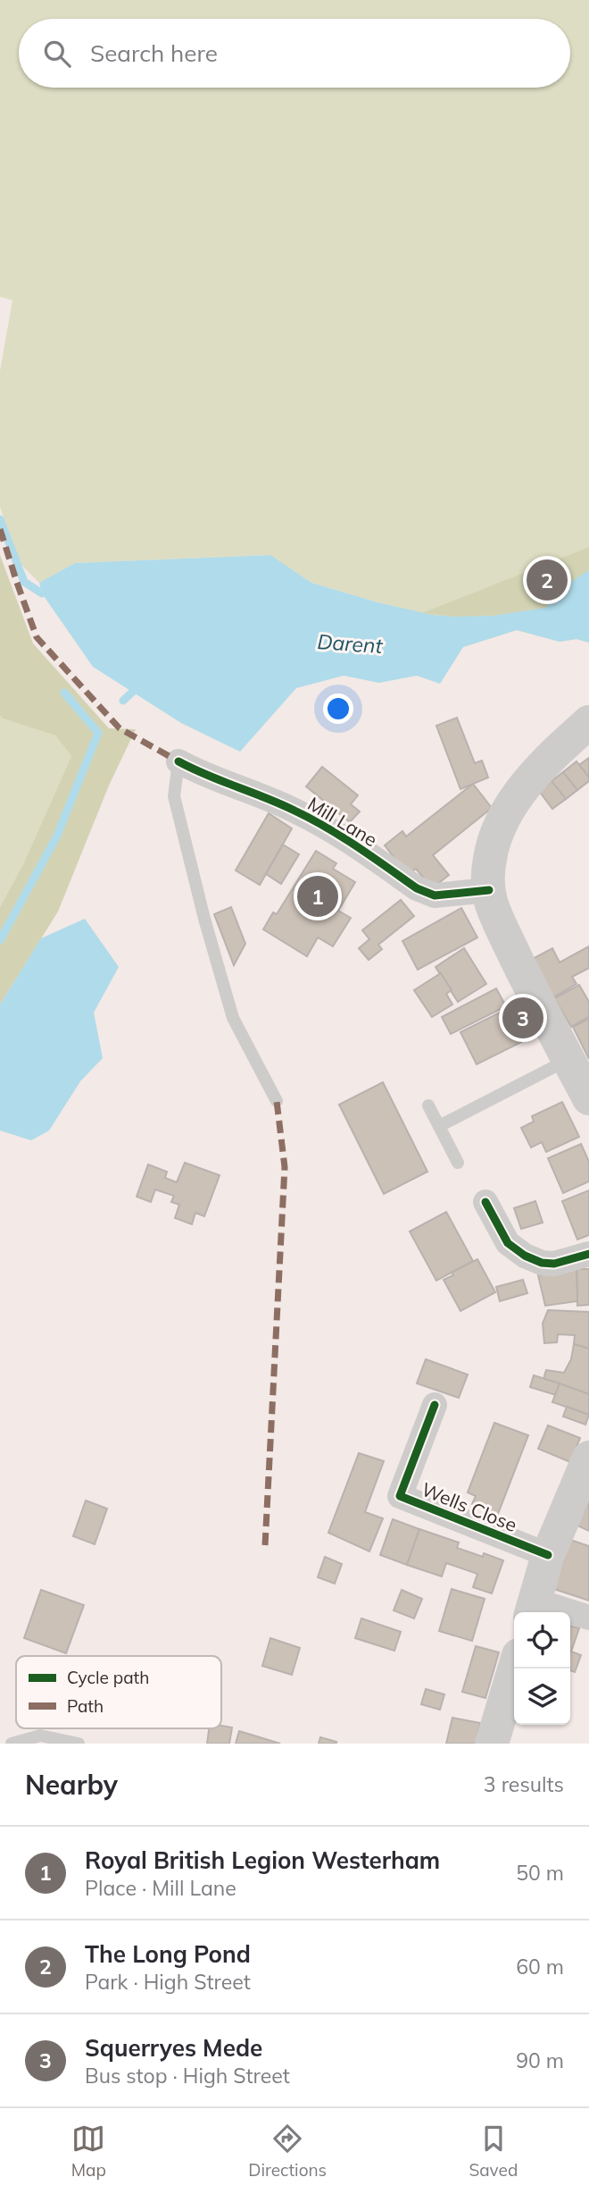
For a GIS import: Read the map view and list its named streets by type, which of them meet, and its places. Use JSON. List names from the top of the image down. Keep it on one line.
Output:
{"streets":{"street":["Mill Lane","Wells Close"]},"water":["Darent"],"legend":["Cycle path","Path"],"page":{"search":"Search here","pins":["2","1","3"],"heading":["Nearby","3 results"],"list":[{"mark":"1","name":"Royal British Legion Westerham","note":"Place · Mill Lane","value":"50 m"},{"mark":"2","name":"The Long Pond","note":"Park · High Street","value":"60 m"},{"mark":"3","name":"Squerryes Mede","note":"Bus stop · High Street","value":"90 m"}],"nav":["Map","Directions","Saved"]}}
